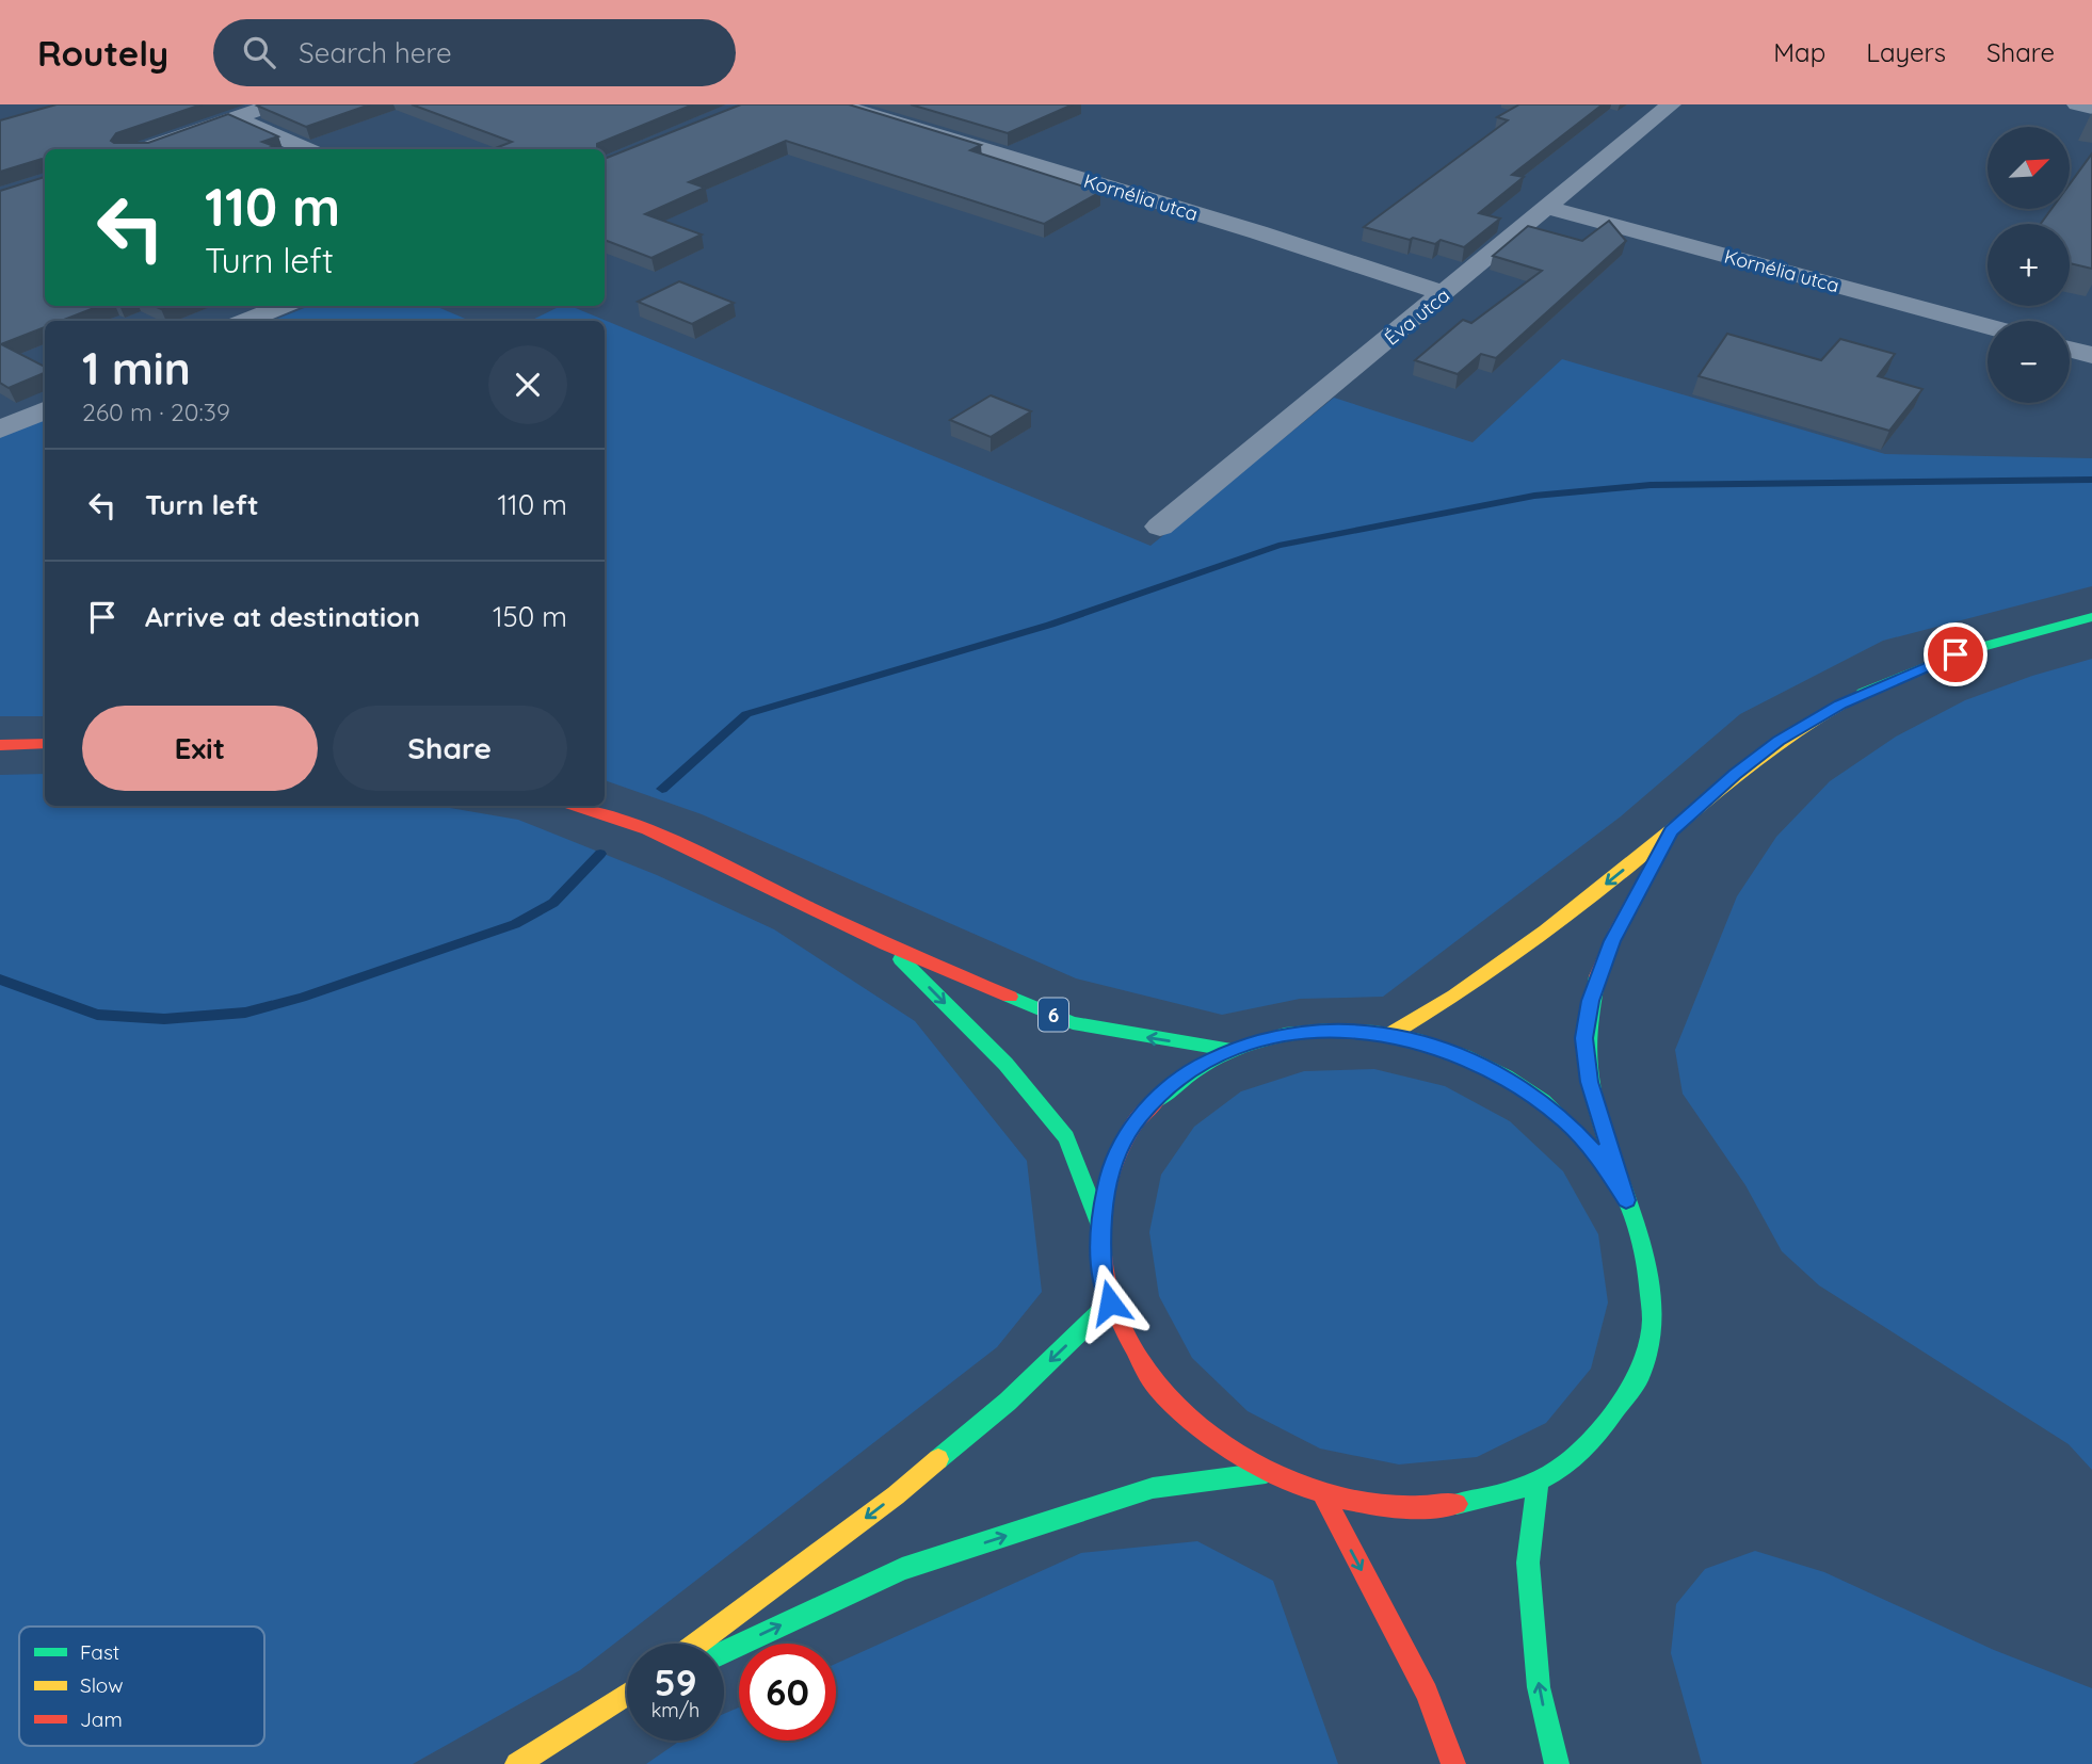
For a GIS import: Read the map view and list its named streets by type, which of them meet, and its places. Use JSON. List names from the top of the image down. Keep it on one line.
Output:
{"streets":{"main road":["6"],"street":["Kornélia utca","Éva utca"]},"crossings":[["Kornélia utca","Éva utca"]],"legend":["Fast","Slow","Jam"],"north":"top right","page":{"header":"Routely","search":"Search here","nav":["Map","Layers","Share"],"map_buttons":["+","−"],"turn":["110 m","Turn left"],"heading":["1 min","260 m · 20:39"],"list":[{"name":"Turn left","value":"110 m"},{"name":"Arrive at destination","value":"150 m"}],"buttons":["Exit","Share"],"speed":"59 km/h","limit":"60"}}
